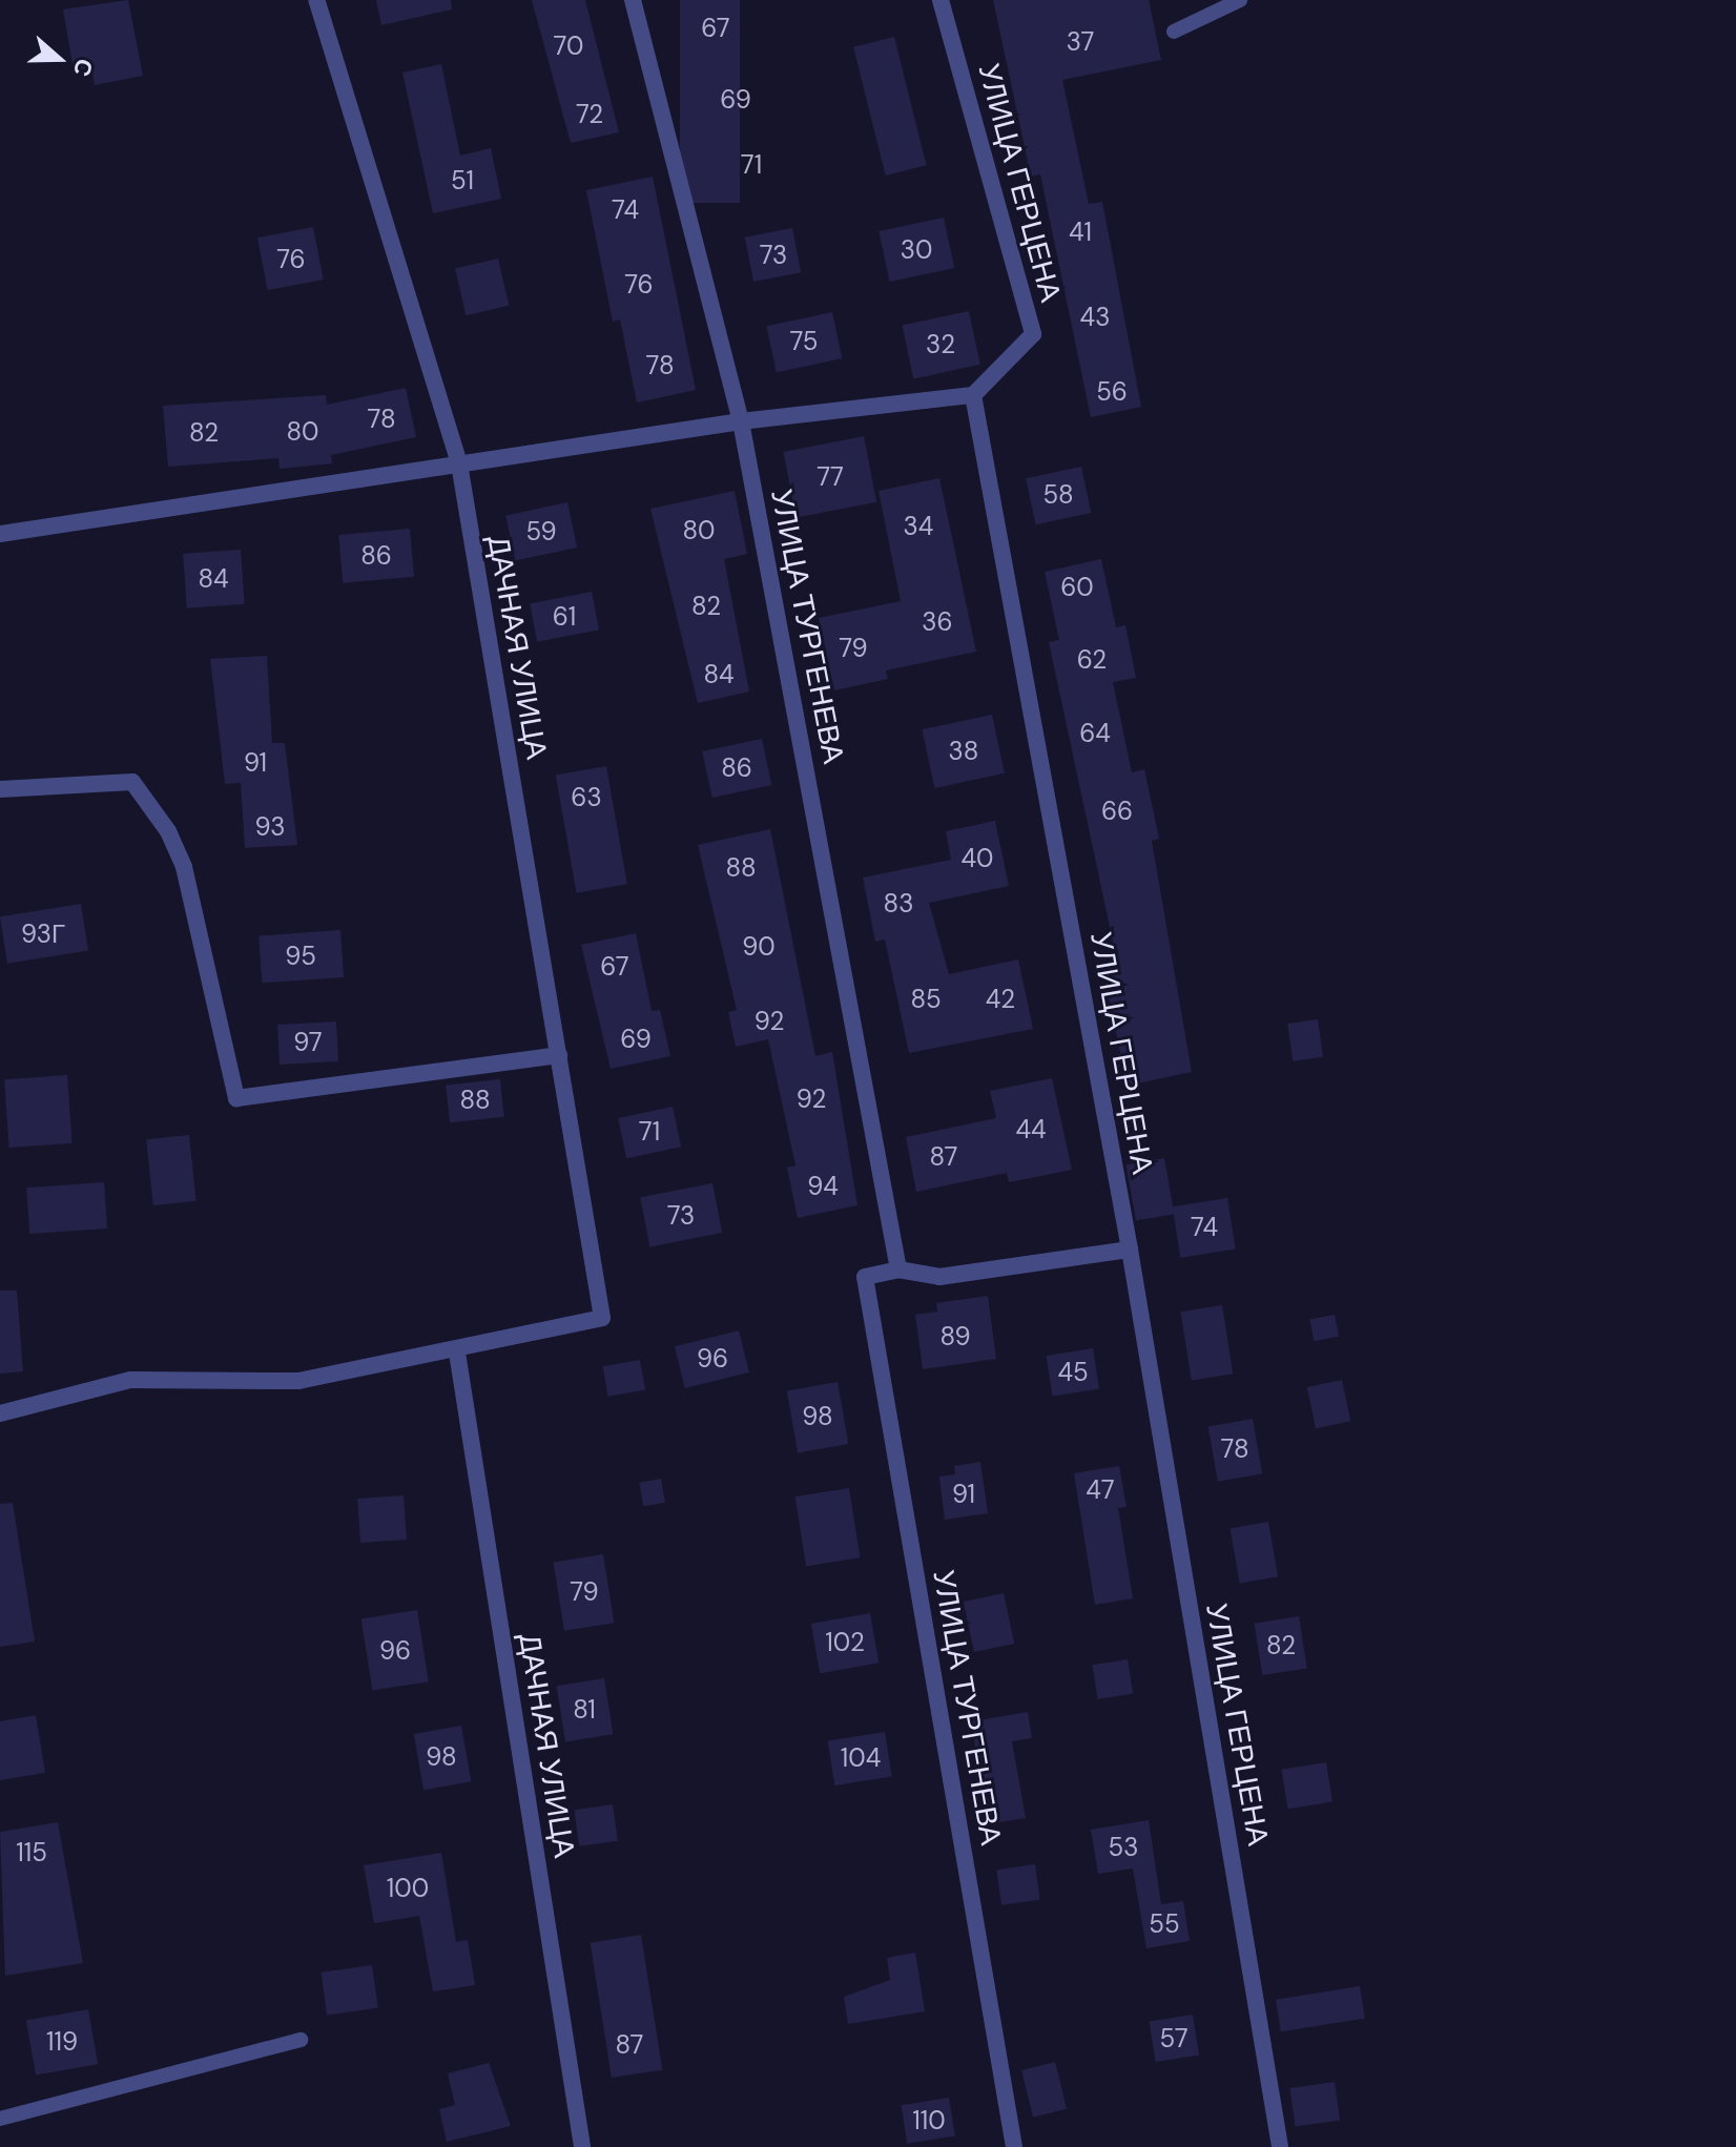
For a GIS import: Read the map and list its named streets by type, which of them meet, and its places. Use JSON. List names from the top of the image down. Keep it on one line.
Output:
{"streets":{"street":["УЛИЦА ГЕРЦЕНА","УЛИЦА ТУРГЕНЕВА","ДАЧНАЯ УЛИЦА"]},"house_numbers":["67","37","70","69","72","71","51","74","41","30","73","76","76","43","75","32","78","56","78","80","82","77","58","34","80","59","86","84","60","82","61","36","79","62","84","64","38","91","86","63","66","93","40","88","83","93Г","90","95","67","85","42","92","69","97","92","88","44","71","87","94","73","74","89","96","45","98","78","47","91","79","102","82","96","81","98","104","53","115","100","55","57","119","87","110"],"north":"right"}
